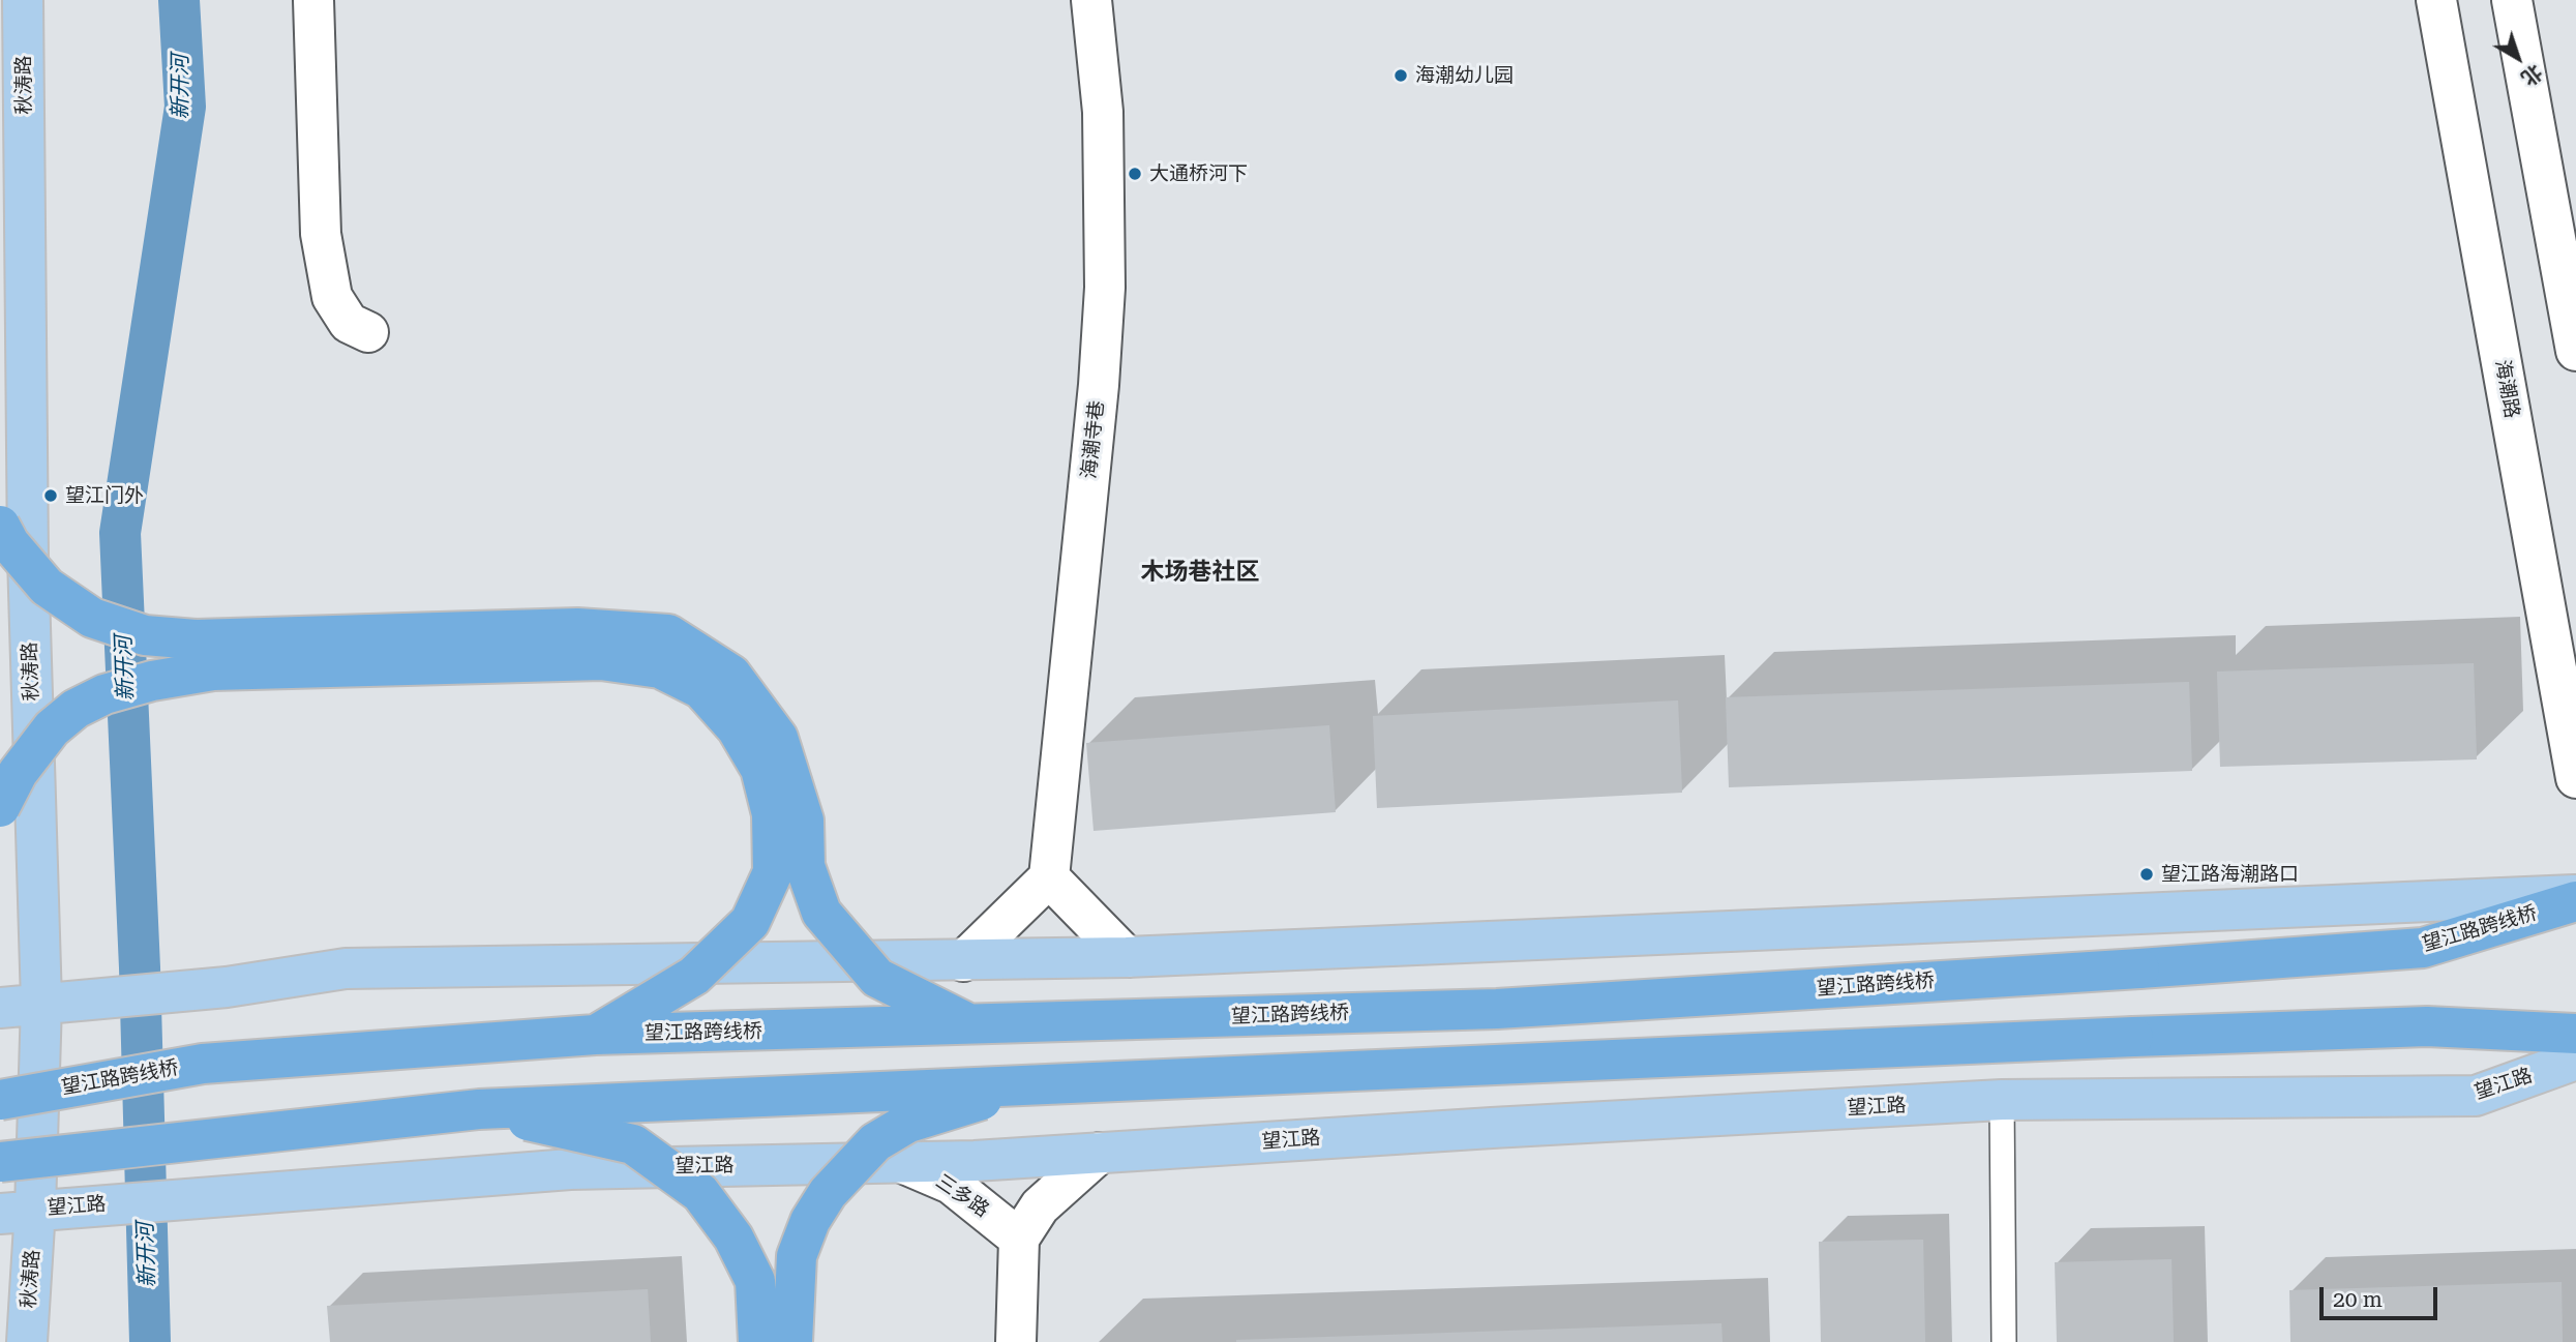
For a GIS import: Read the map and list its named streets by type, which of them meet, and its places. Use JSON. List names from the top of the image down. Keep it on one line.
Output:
{"streets":{"highway":["望江路跨线桥"],"main road":["秋涛路","望江路"],"street":["海潮路","海潮寺巷","三多路"]},"crossings":[["秋涛路","望江路"],["望江路","三多路"]],"districts":["木场巷社区"],"water":["新开河"],"places":["海潮幼儿园","大通桥河下","望江门外","望江路海潮路口"],"scale_bar":"20 m","north":"bottom right"}
